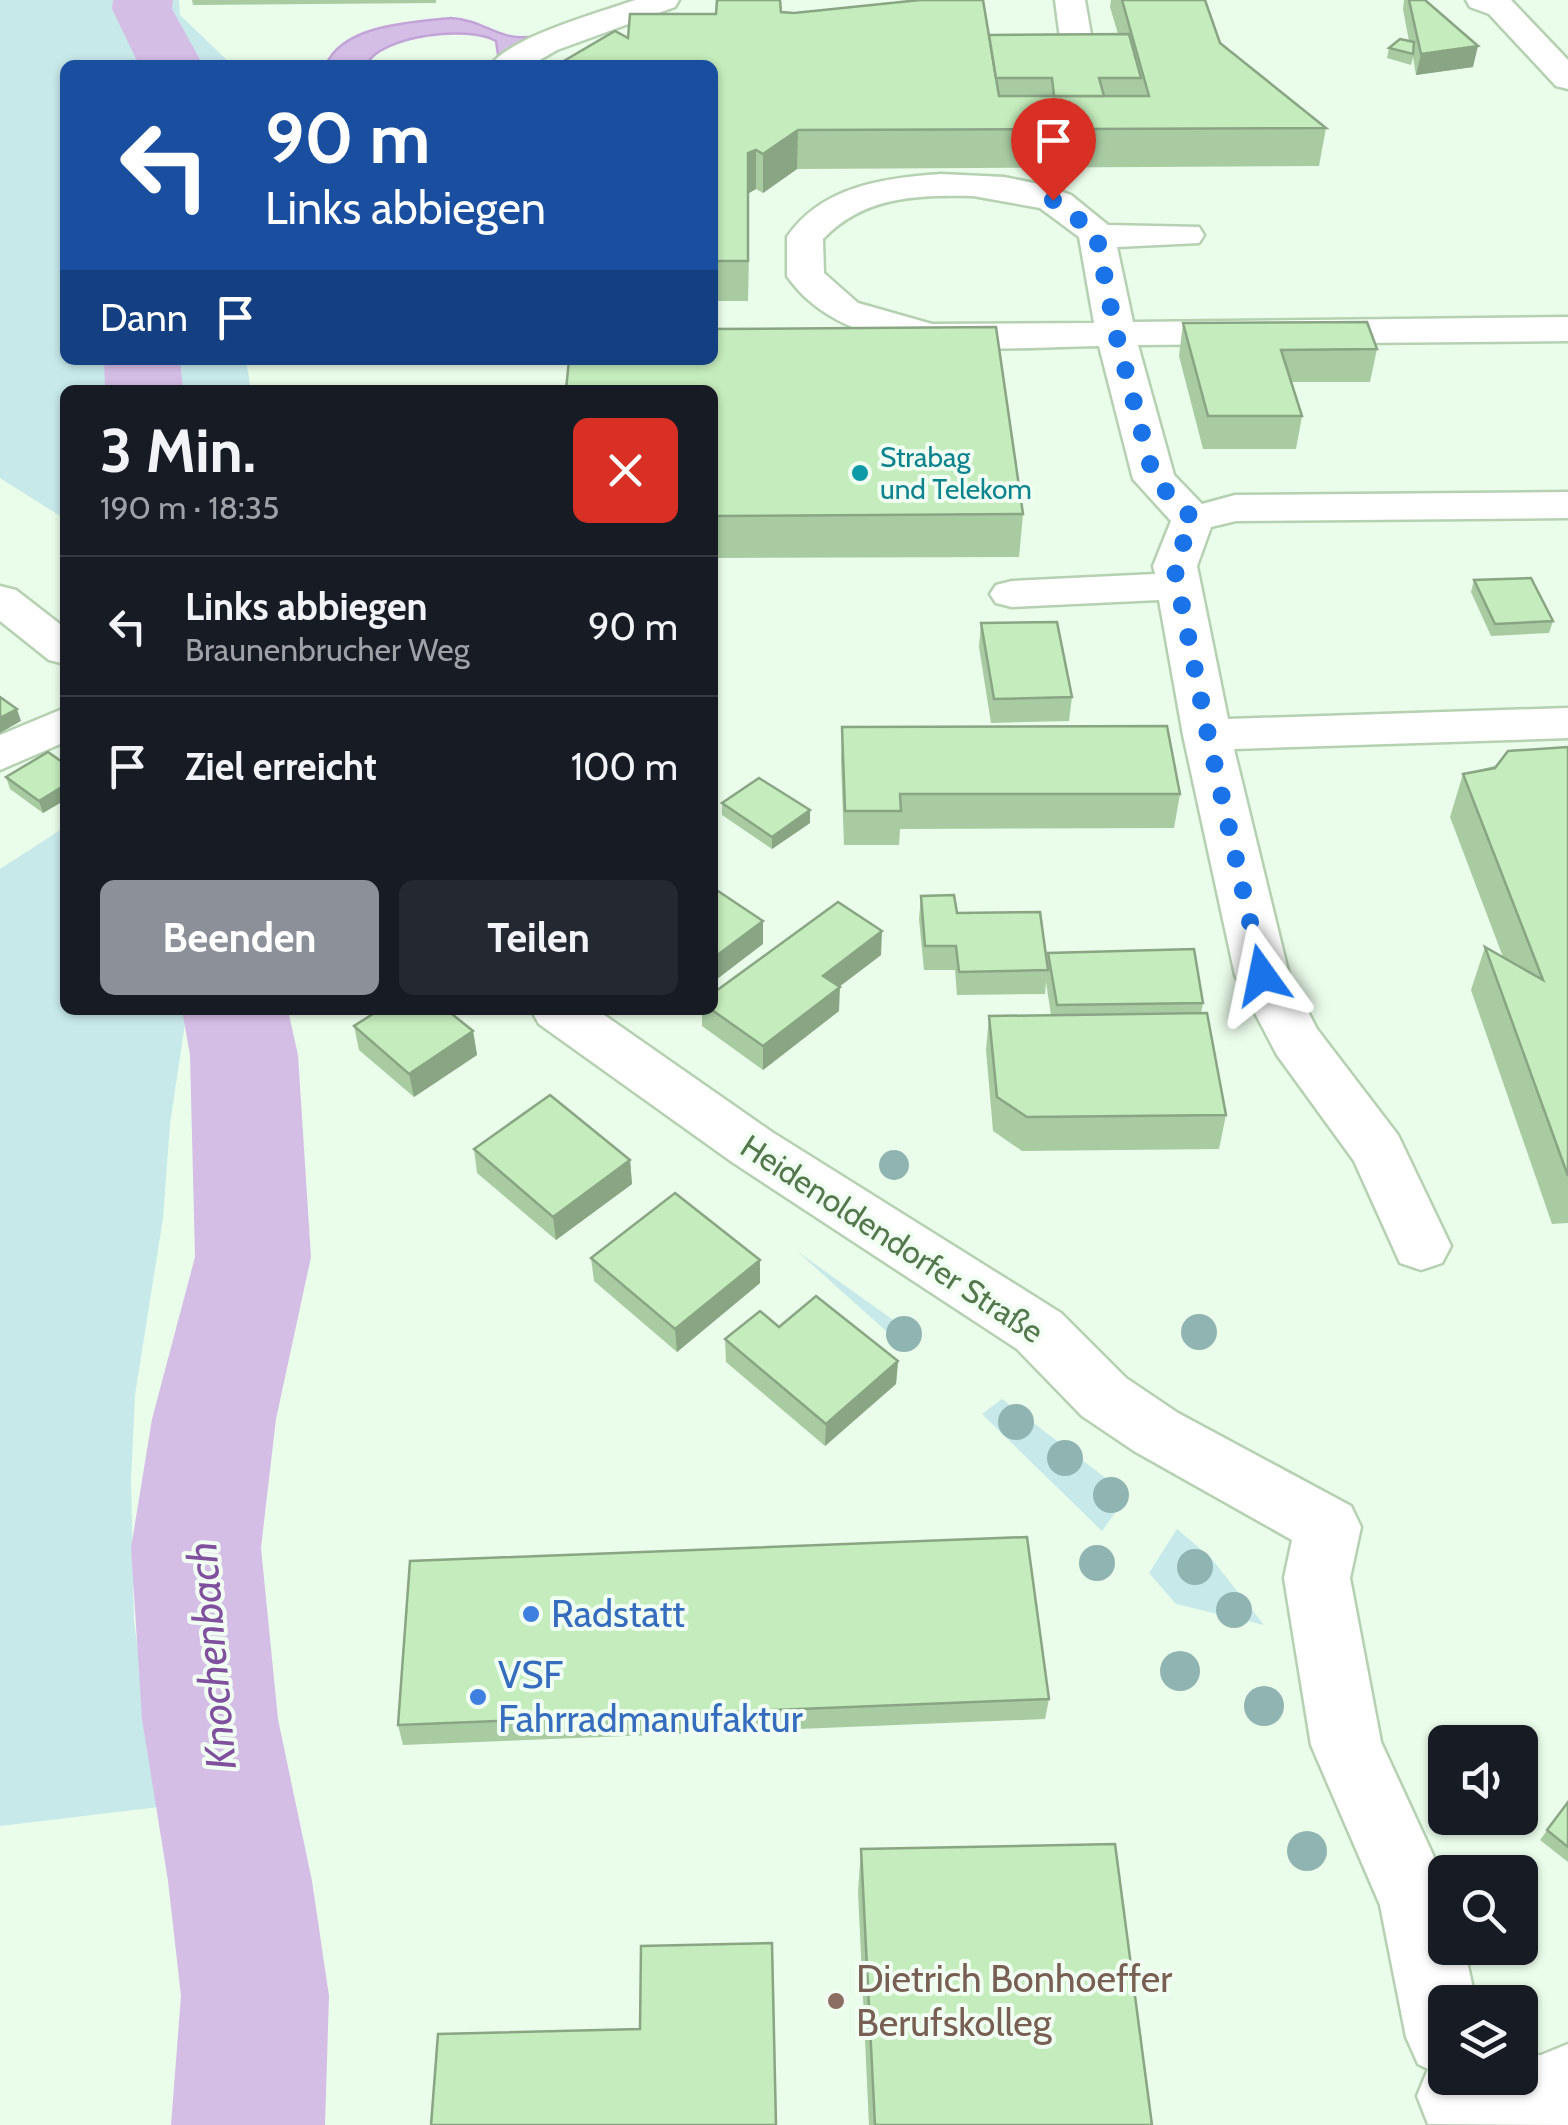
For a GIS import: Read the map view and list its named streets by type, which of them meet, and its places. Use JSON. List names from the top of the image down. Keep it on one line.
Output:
{"streets":{"street":["Heidenoldendorfer Straße"]},"water":["Knochenbach"],"places":["Strabag und Telekom","Radstatt","VSF Fahrradmanufaktur","Dietrich Bonhoeffer Berufskolleg"],"page":{"turn":["90 m","Links abbiegen"],"then":"Dann","heading":["3 Min.","190 m · 18:35"],"list":[{"name":"Links abbiegen","note":"Braunenbrucher Weg","value":"90 m"},{"name":"Ziel erreicht","value":"100 m"}],"buttons":["Beenden","Teilen"]}}
